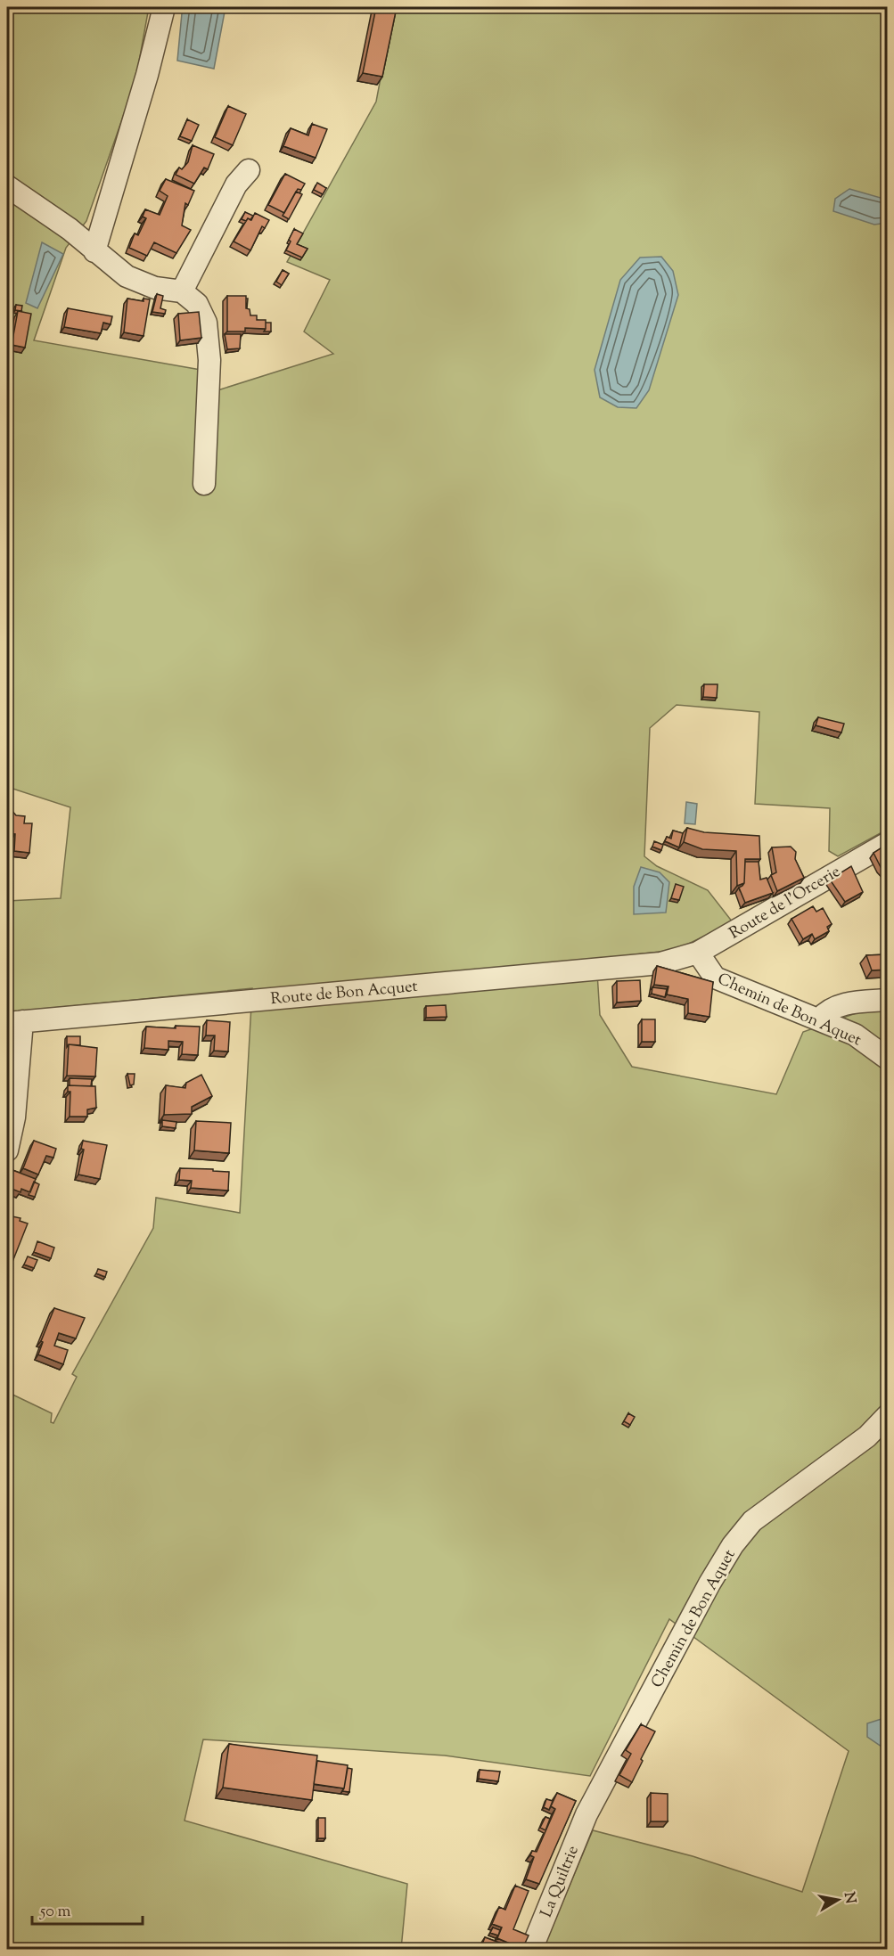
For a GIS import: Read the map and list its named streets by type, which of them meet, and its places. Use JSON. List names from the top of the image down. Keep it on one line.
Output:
{"streets":{"street":["Route de l'Orcerie","Route de Bon Acquet","Chemin de Bon Aquet","La Quiltrie"]},"crossings":[["Route de l'Orcerie","Route de Bon Acquet"],["Route de l'Orcerie","Chemin de Bon Aquet"],["Route de Bon Acquet","Chemin de Bon Aquet"],["Chemin de Bon Aquet","La Quiltrie"]],"scale_bar":"50 m","north":"right"}
